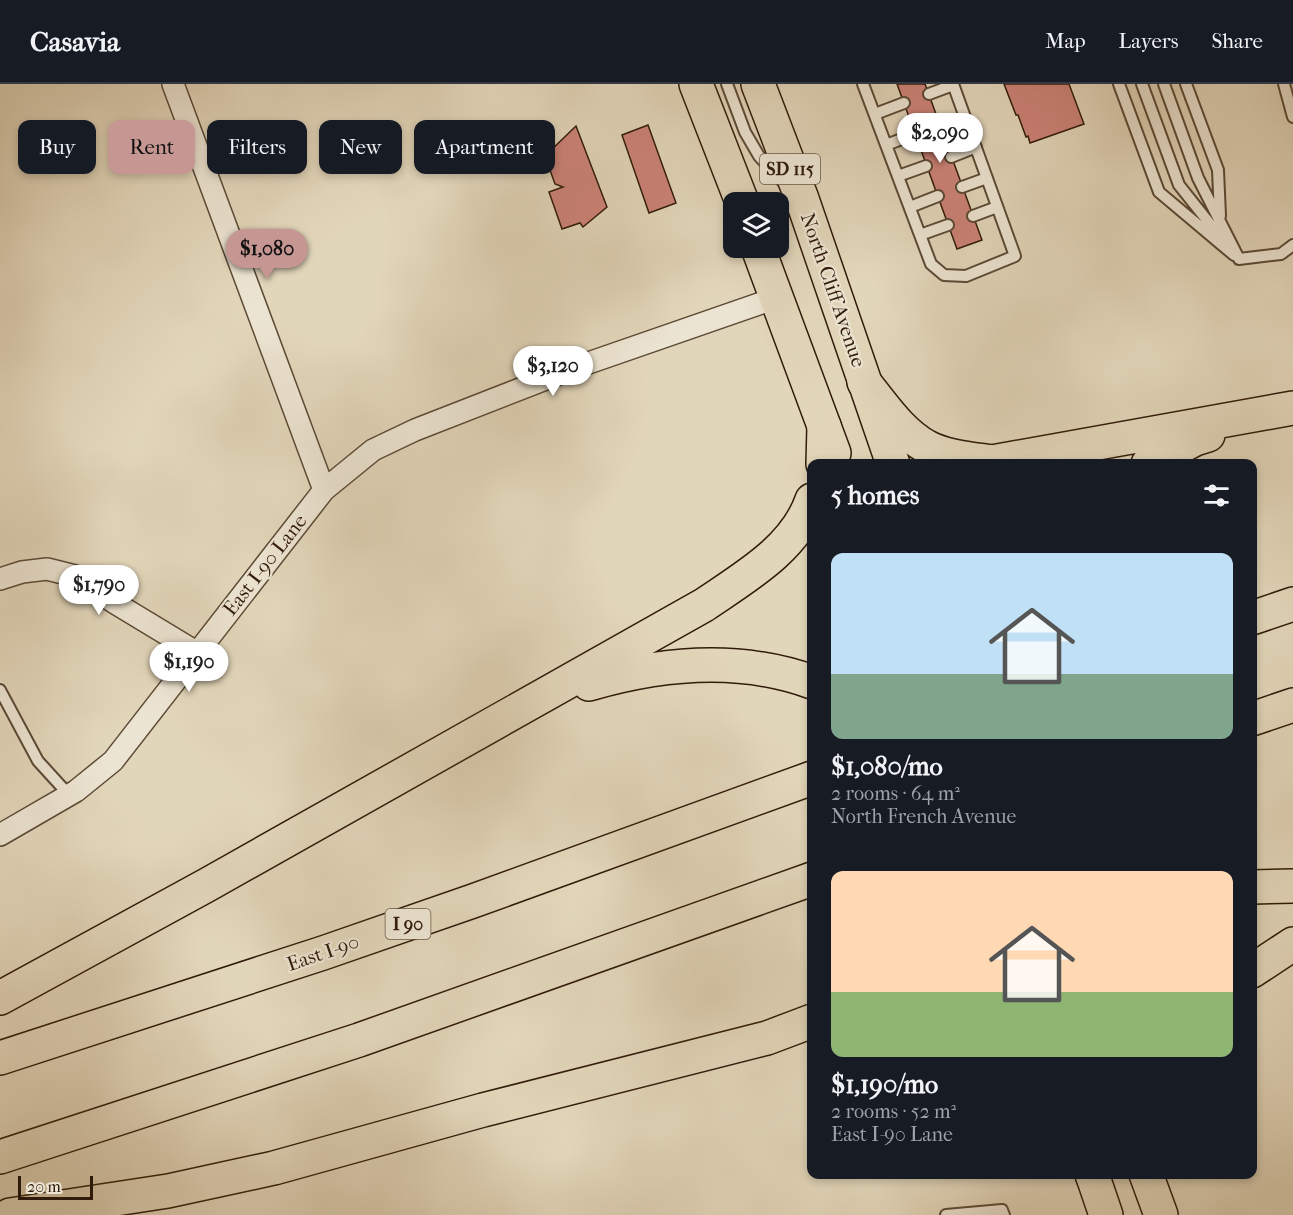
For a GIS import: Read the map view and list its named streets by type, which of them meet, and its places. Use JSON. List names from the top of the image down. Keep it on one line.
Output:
{"streets":{"main road":["SD 115","North Cliff Avenue","I 90","East I-90"],"street":["East I-90 Lane"]},"scale_bar":"20 m","page":{"header":"Casavia","nav":["Map","Layers","Share"],"price":["$2,090","$1,080","$3,120","$1,790","$1,190"],"chip":["Buy","Rent","Filters","New","Apartment"],"heading":"5 homes","list":[{"name":"$1,080/mo","note":"2 rooms · 64 m² · North French Avenue"},{"name":"$1,190/mo","note":"2 rooms · 52 m² · East I-90 Lane"}],"scale":"20 m"}}
